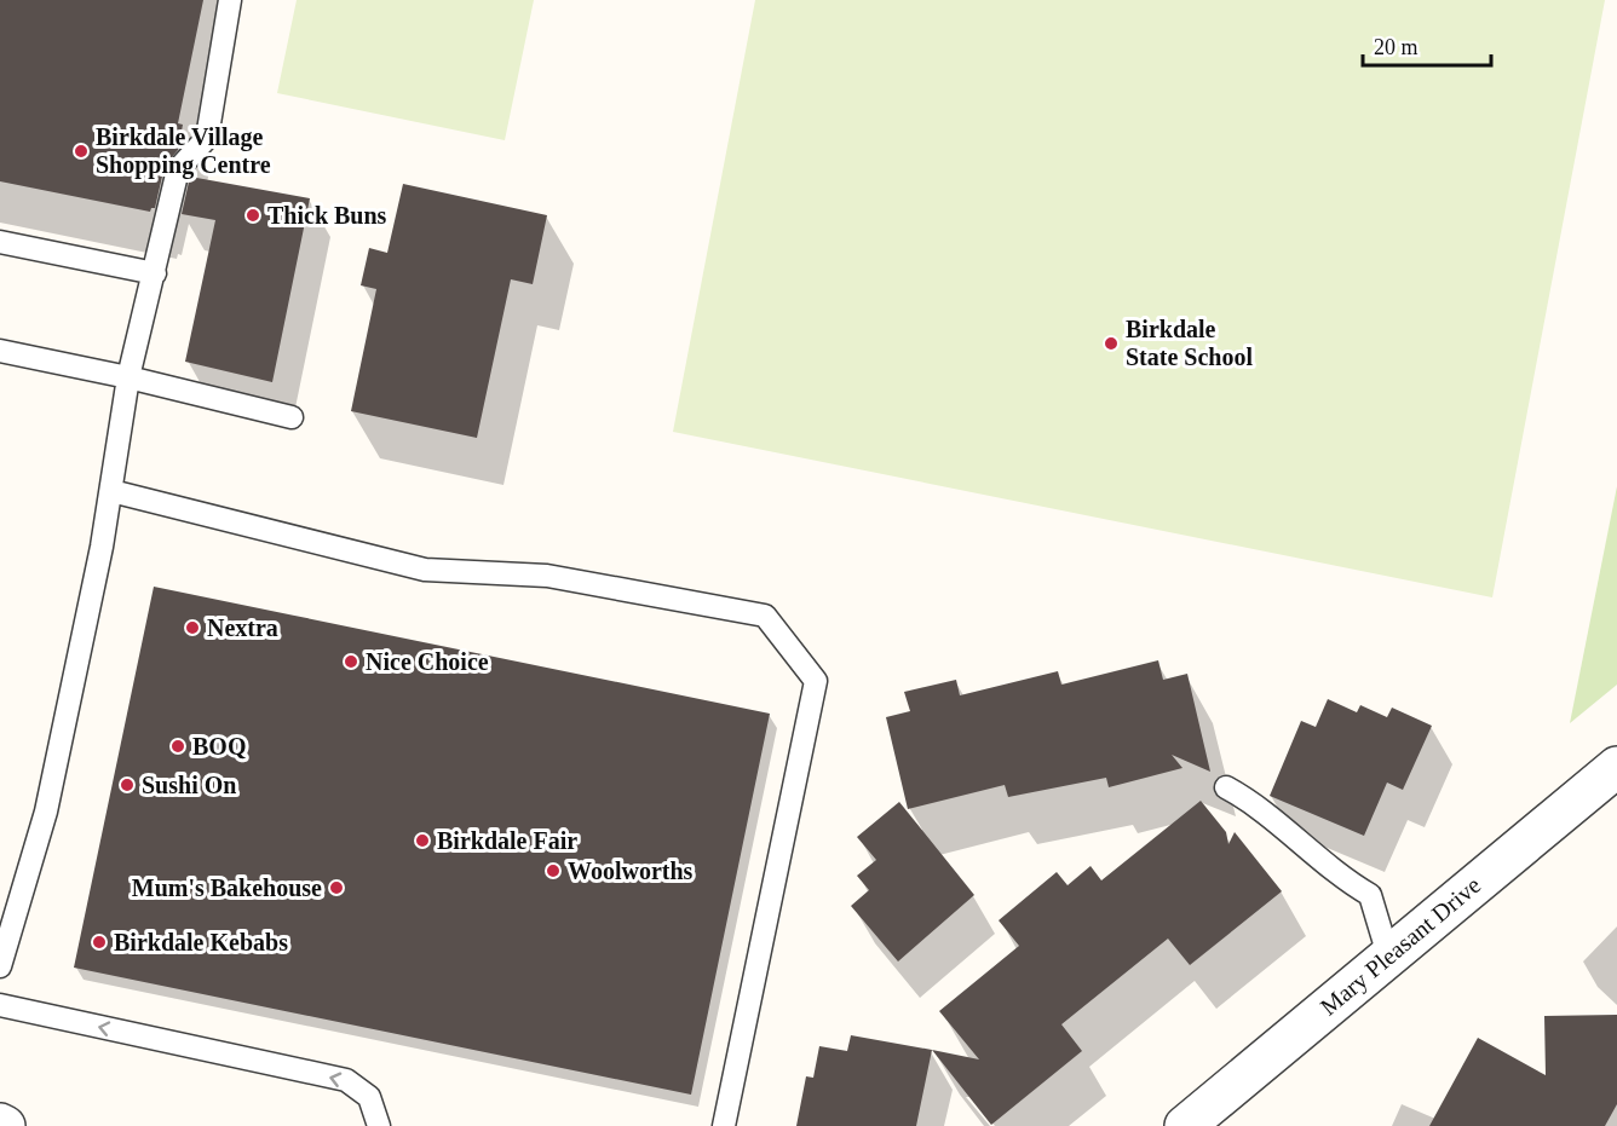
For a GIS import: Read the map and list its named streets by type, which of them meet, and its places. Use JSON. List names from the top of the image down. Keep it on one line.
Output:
{"streets":{"street":["Mary Pleasant Drive"]},"places":["Birkdale Village Shopping Centre","Thick Buns","Birkdale State School","Nextra","Nice Choice","BOQ","Sushi On","Birkdale Fair","Woolworths","Mum's Bakehouse","Birkdale Kebabs"],"scale_bar":"20 m"}
